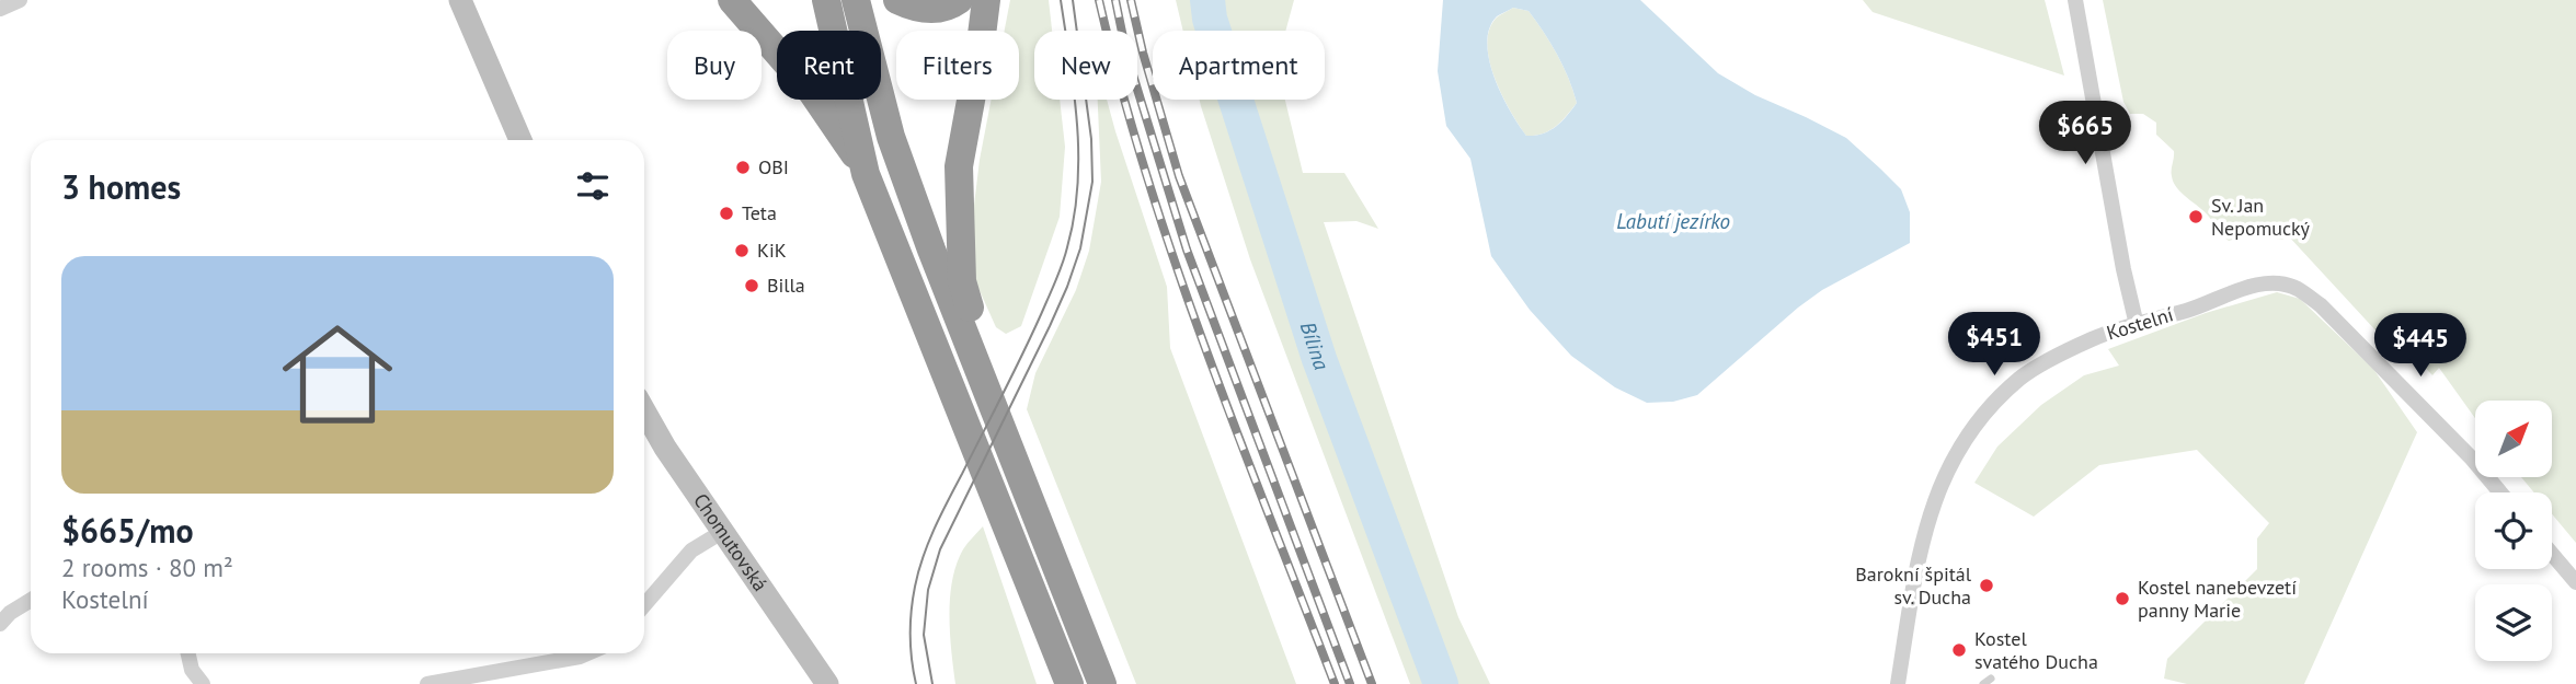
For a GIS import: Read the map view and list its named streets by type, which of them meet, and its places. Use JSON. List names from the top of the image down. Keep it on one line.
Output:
{"streets":{"street":["Kostelní","Chomutovská"]},"water":["Labutí jezírko","Bílina"],"places":["OBI","Teta","Sv. Jan Nepomucký","KiK","Billa","Barokní špitál sv. Ducha","Kostel nanebevzetí panny Marie","Kostel svatého Ducha"],"north":"top right","page":{"chip":["Buy","Rent","Filters","New","Apartment"],"price":["$665","$451","$445"],"heading":"3 homes","list":[{"name":"$665/mo","note":"2 rooms · 80 m² · Kostelní"}]}}
